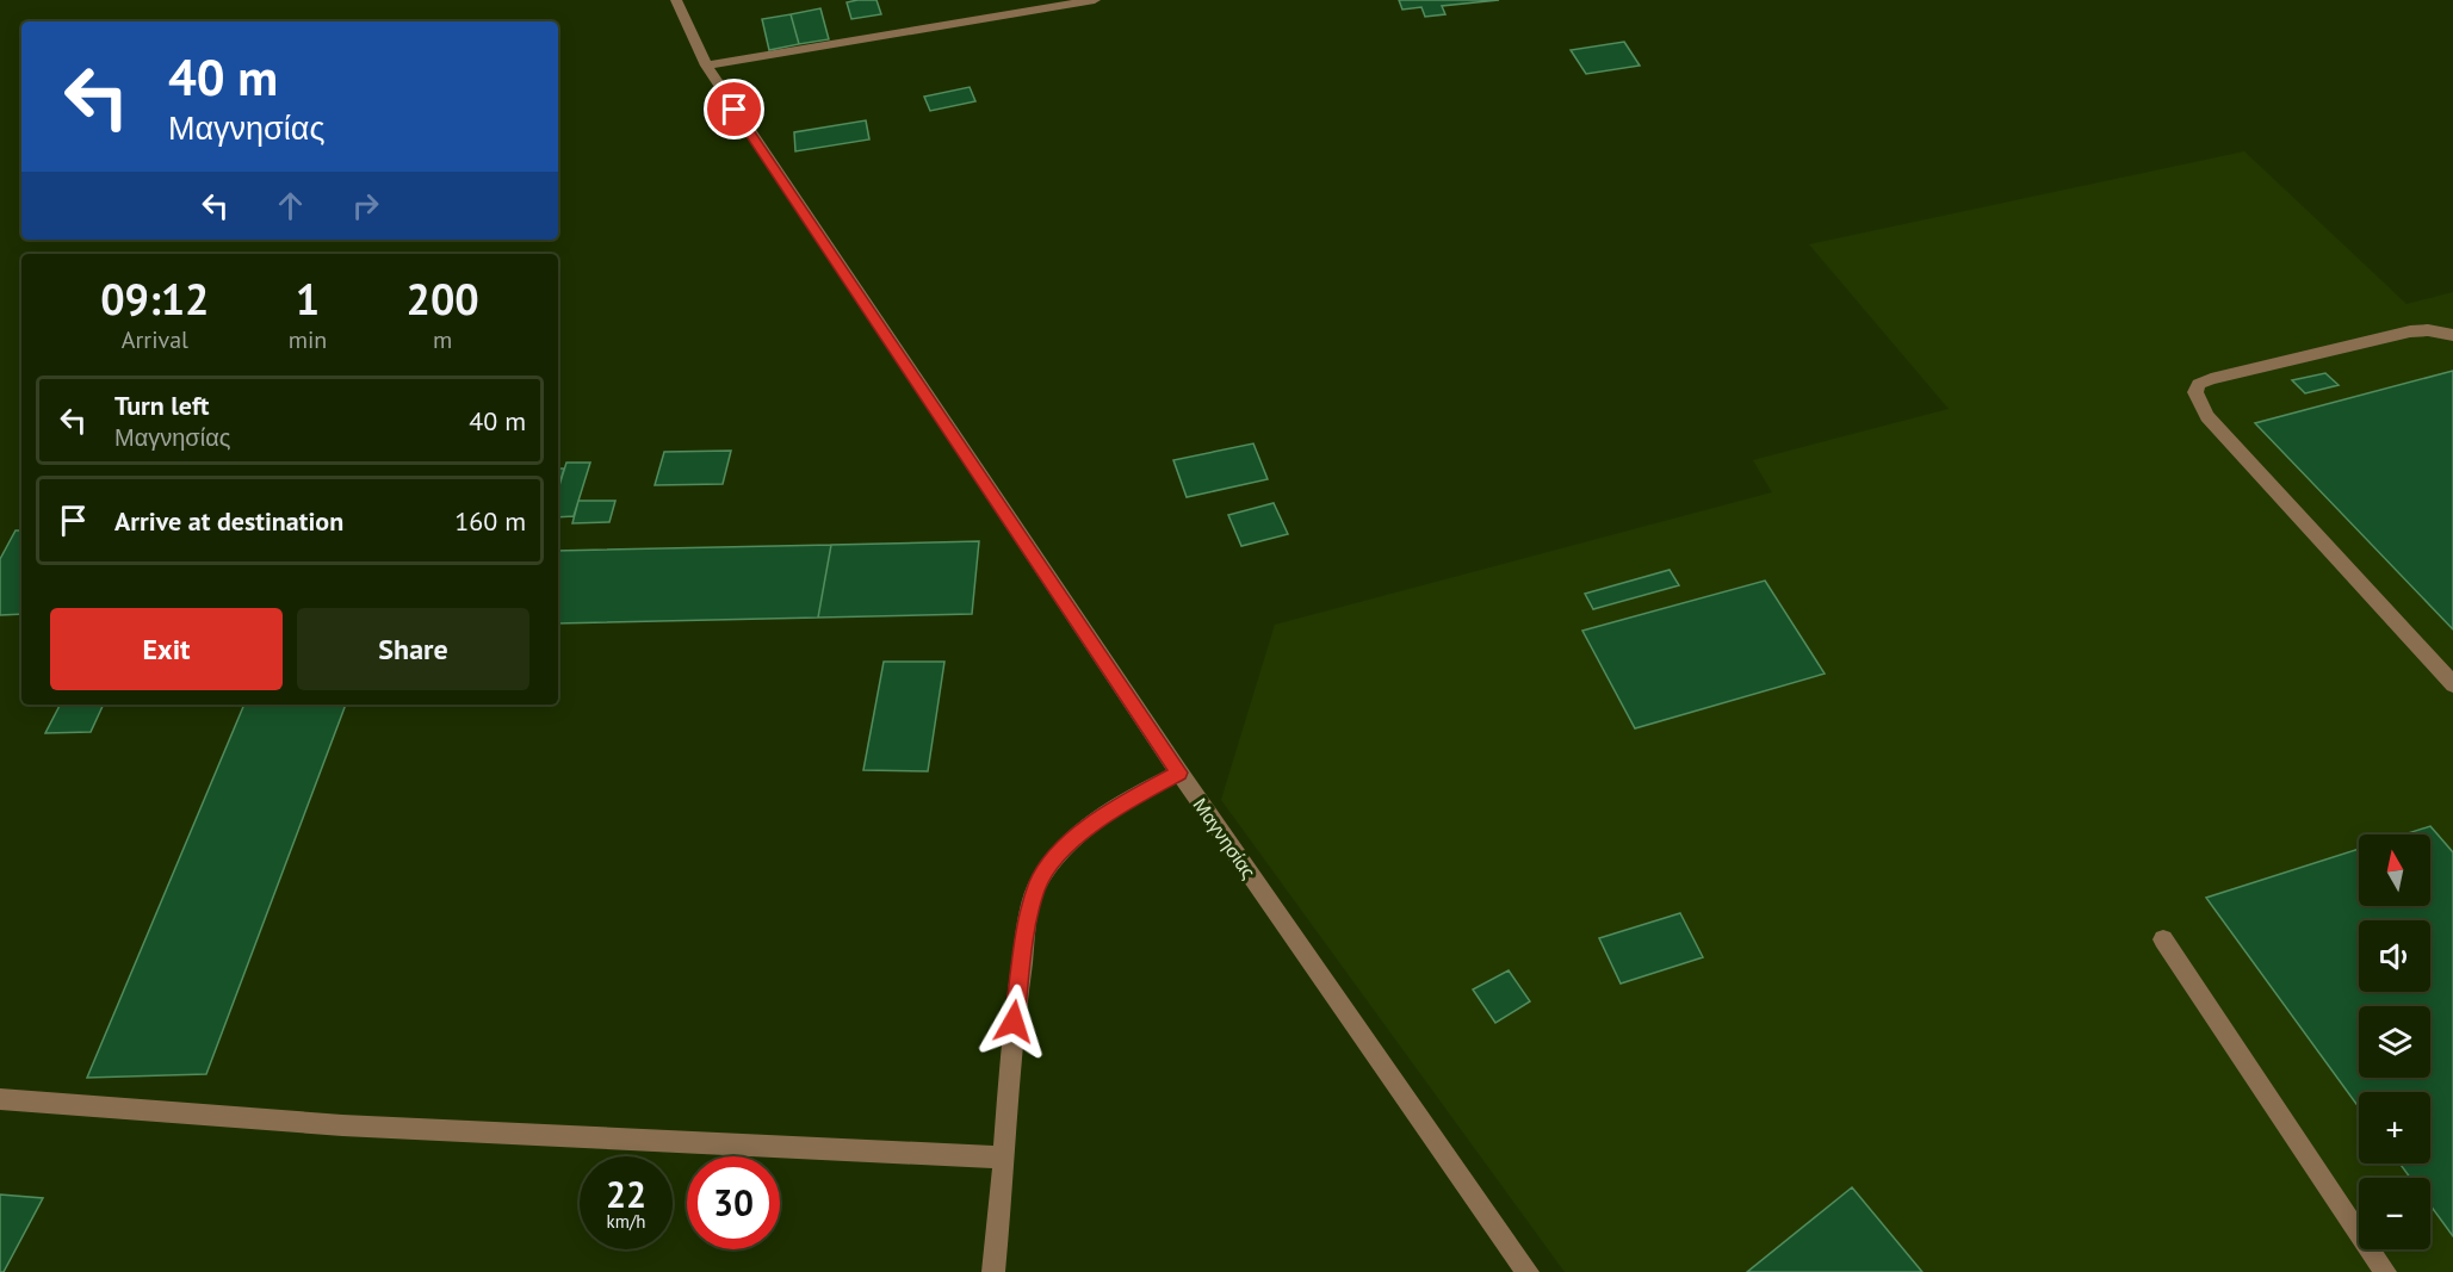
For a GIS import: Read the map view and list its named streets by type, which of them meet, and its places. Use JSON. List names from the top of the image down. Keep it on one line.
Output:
{"streets":{"street":["Μαγνησίας"]},"north":"top","page":{"turn":["40 m","Μαγνησίας"],"eta":["09:12","Arrival","1","min","200","m"],"list":[{"name":"Turn left","note":"Μαγνησίας","value":"40 m"},{"name":"Arrive at destination","value":"160 m"}],"buttons":["Exit","Share"],"map_buttons":["+","−"],"speed":"22 km/h","limit":"30"}}
